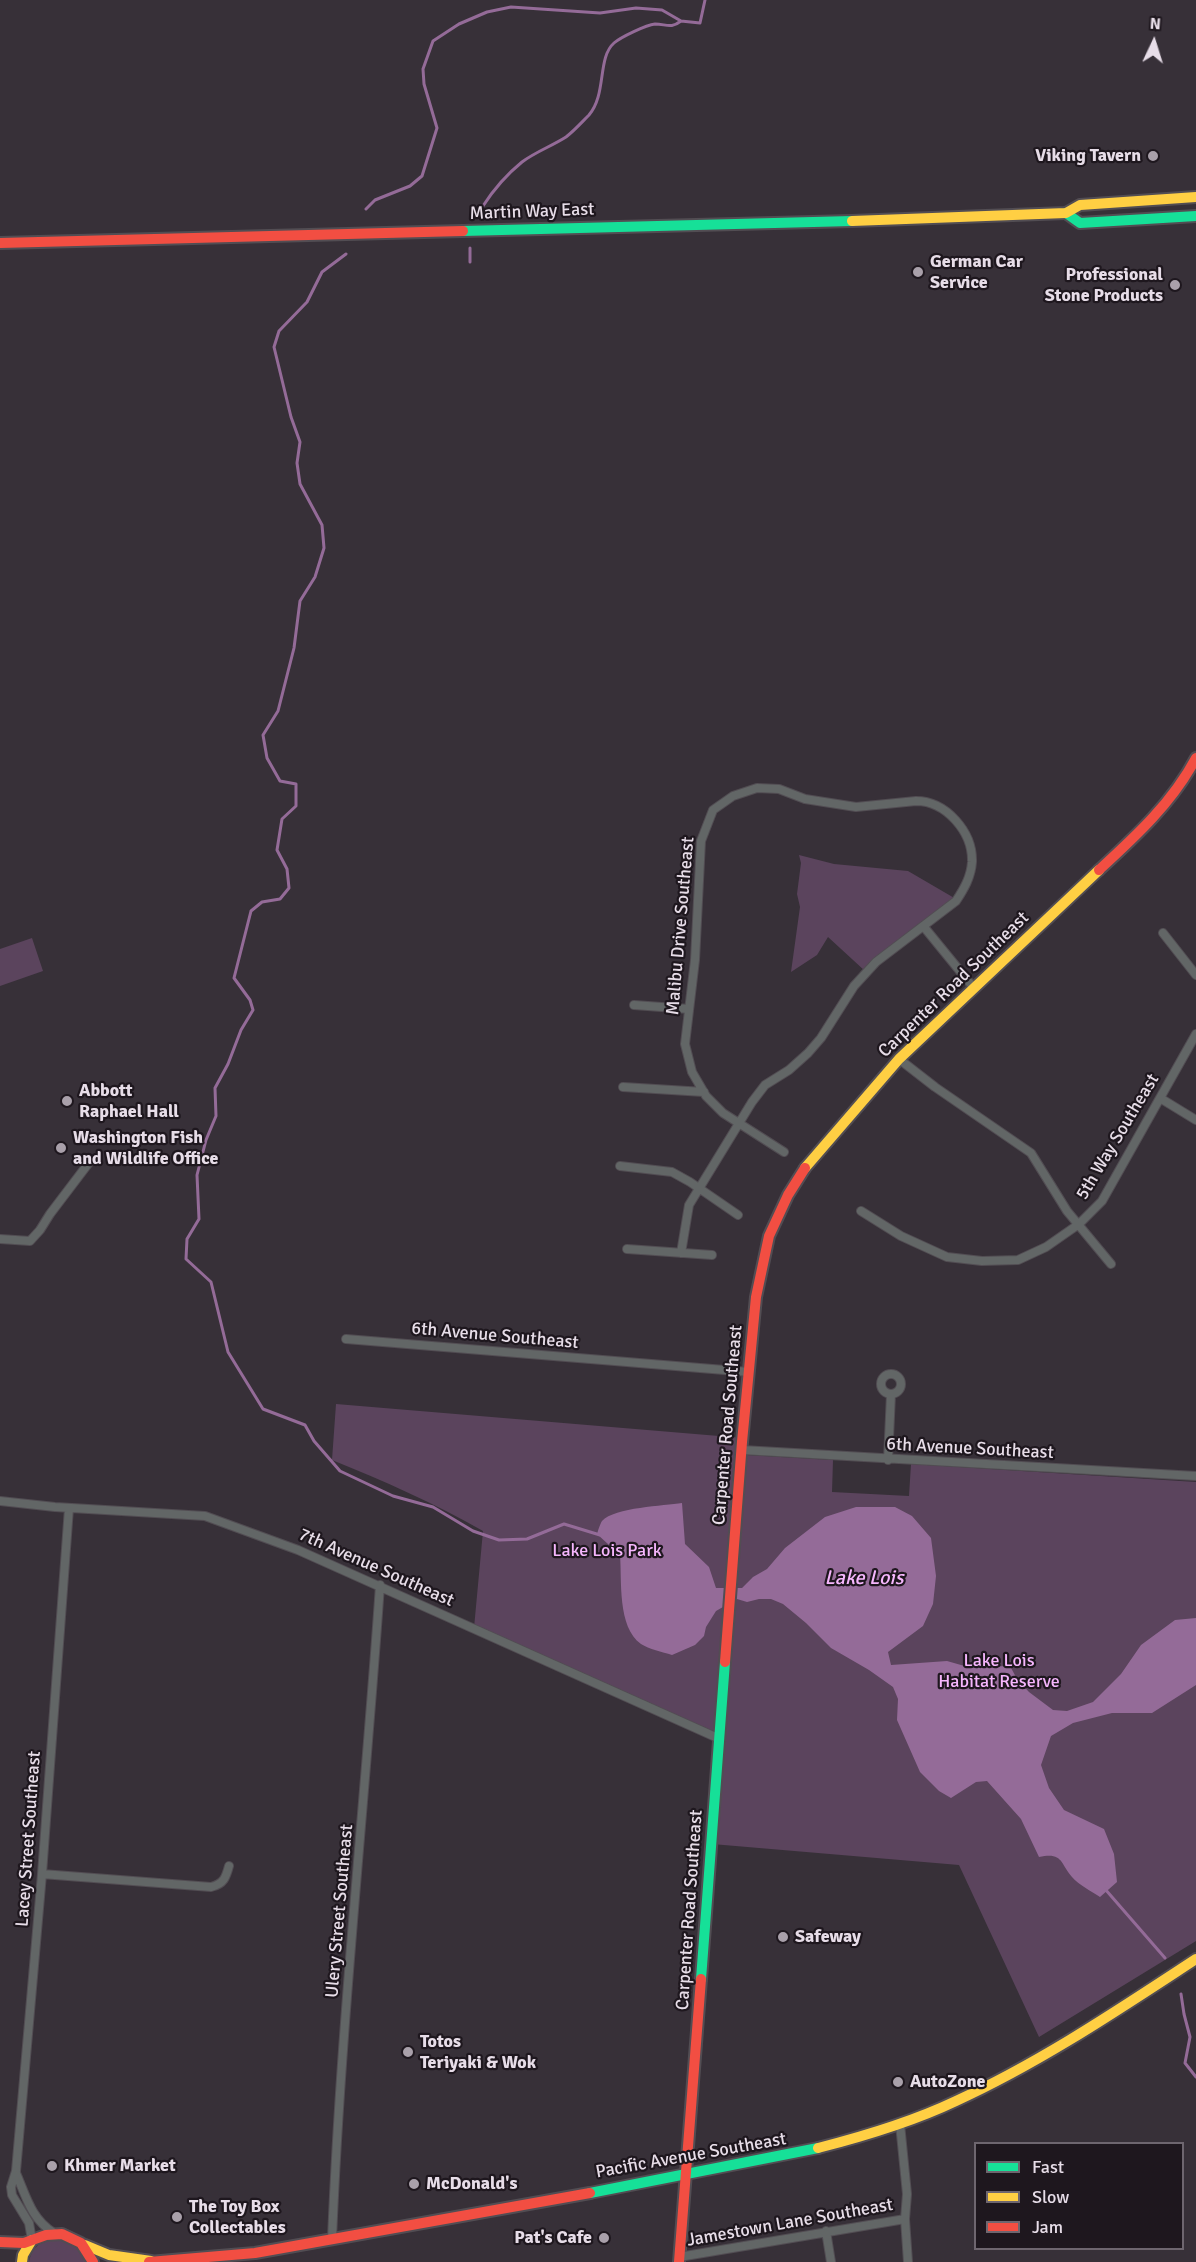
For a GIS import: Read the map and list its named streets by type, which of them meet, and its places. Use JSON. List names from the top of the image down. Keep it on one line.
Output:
{"streets":{"main road":["Martin Way East","Carpenter Road Southeast","Pacific Avenue Southeast"],"street":["Malibu Drive Southeast","5th Way Southeast","6th Avenue Southeast","7th Avenue Southeast","Lacey Street Southeast","Ulery Street Southeast","Jamestown Lane Southeast"]},"crossings":[["Carpenter Road Southeast","5th Way Southeast"],["Carpenter Road Southeast","6th Avenue Southeast"],["Carpenter Road Southeast","7th Avenue Southeast"],["Carpenter Road Southeast","Pacific Avenue Southeast"],["Carpenter Road Southeast","Jamestown Lane Southeast"],["7th Avenue Southeast","Lacey Street Southeast"],["7th Avenue Southeast","Ulery Street Southeast"],["Lacey Street Southeast","Pacific Avenue Southeast"],["Ulery Street Southeast","Pacific Avenue Southeast"]],"water":["Lake Lois"],"parks":["Lake Lois Park","Lake Lois Habitat Reserve"],"places":["Viking Tavern","German Car Service","Professional Stone Products","Abbott Raphael Hall","Washington Fish and Wildlife Office","Safeway","Totos Teriyaki & Wok","AutoZone","Khmer Market","McDonald's","The Toy Box Collectables","Pat's Cafe"],"legend":["Fast","Slow","Jam"],"north":"top"}
